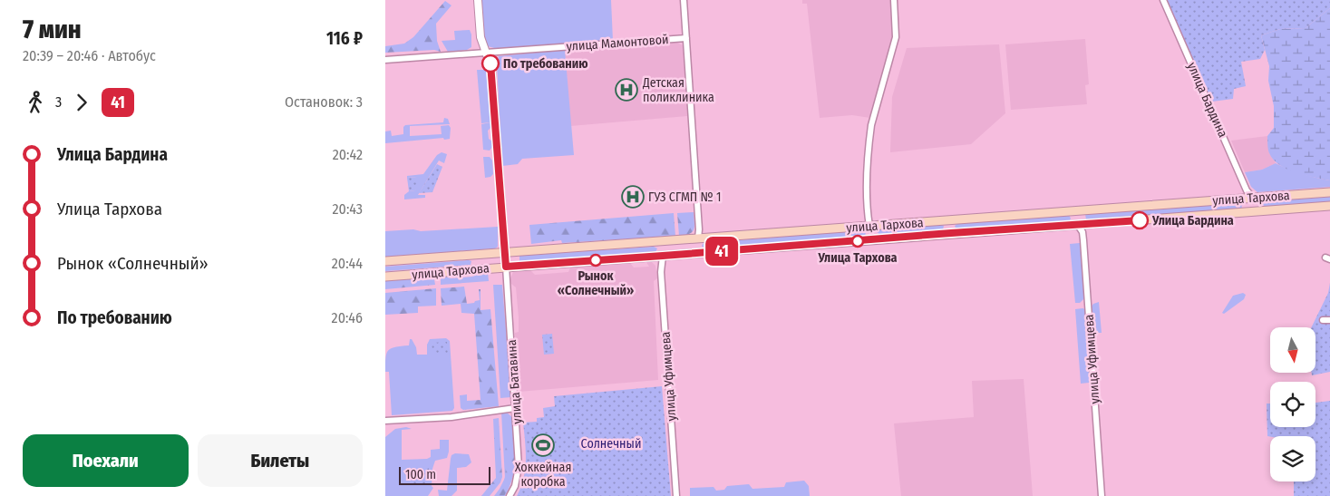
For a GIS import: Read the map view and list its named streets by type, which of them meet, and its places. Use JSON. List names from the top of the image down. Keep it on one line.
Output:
{"streets":{"main road":["улица Тархова"],"street":["улица Мамонтовой","улица Бардина","улица Уфимцева","улица Батавина"]},"crossings":[["улица Бардина","улица Тархова"],["улица Тархова","улица Уфимцева"],["улица Тархова","улица Батавина"]],"parks":["Солнечный"],"places":{"other":["По требованию","Улица Бардина","Улица Тархова","Рынок «Солнечный»"],"hospital":["Детская поликлиника","ГУЗ СГМП № 1"],"sports":["Хоккейная коробка"]},"lines":["bus line 41"],"scale_bar":"100 m","north":"bottom","page":{"heading":["7 мин","20:39 – 20:46 · Автобус","116 ₽"],"on_map":"41","legs":["3","41","Остановок: 3"],"list":[{"name":"Улица Бардина","value":"20:42"},{"name":"Улица Тархова","value":"20:43"},{"name":"Рынок «Солнечный»","value":"20:44"},{"name":"По требованию","value":"20:46"}],"buttons":["Поехали","Билеты"],"scale":"100 m"}}
